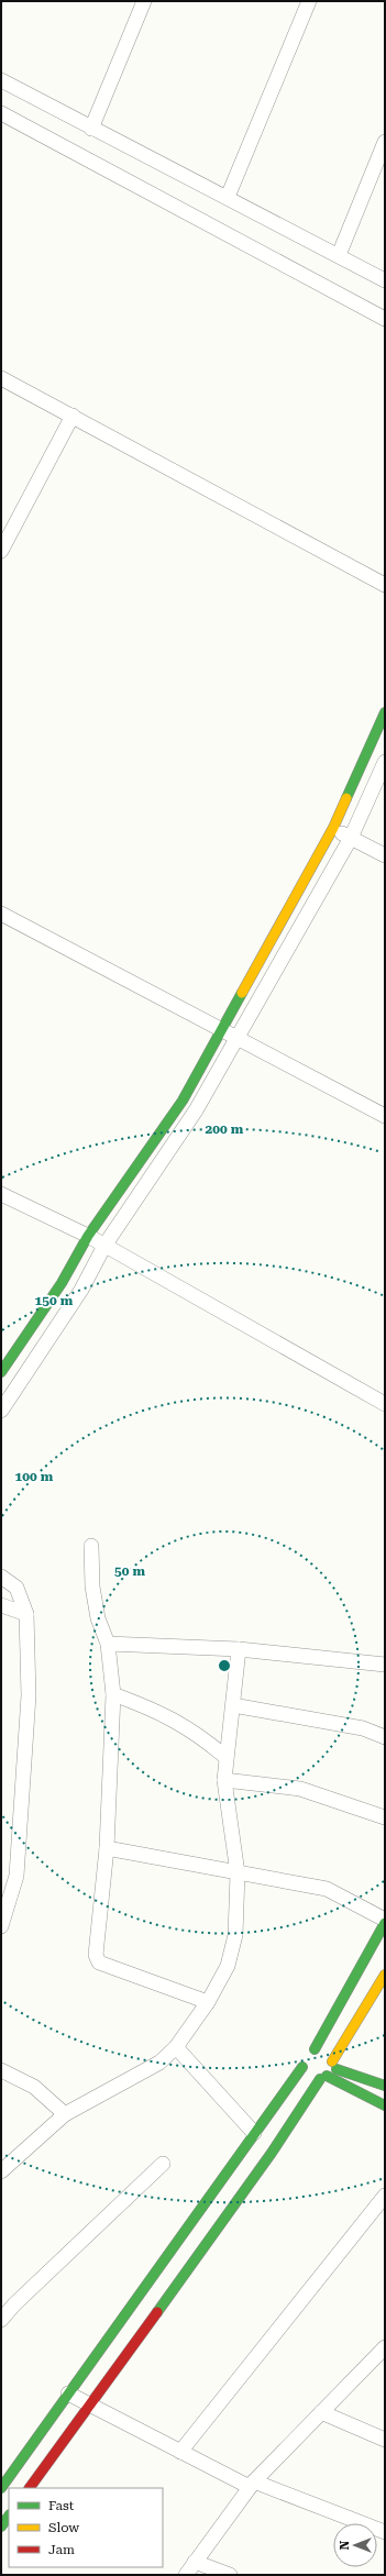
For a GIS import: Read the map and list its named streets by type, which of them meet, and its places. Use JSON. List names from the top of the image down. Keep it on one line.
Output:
{"legend":["Fast","Slow","Jam"],"north":"left","rings":["200 m","150 m","100 m","50 m"]}
